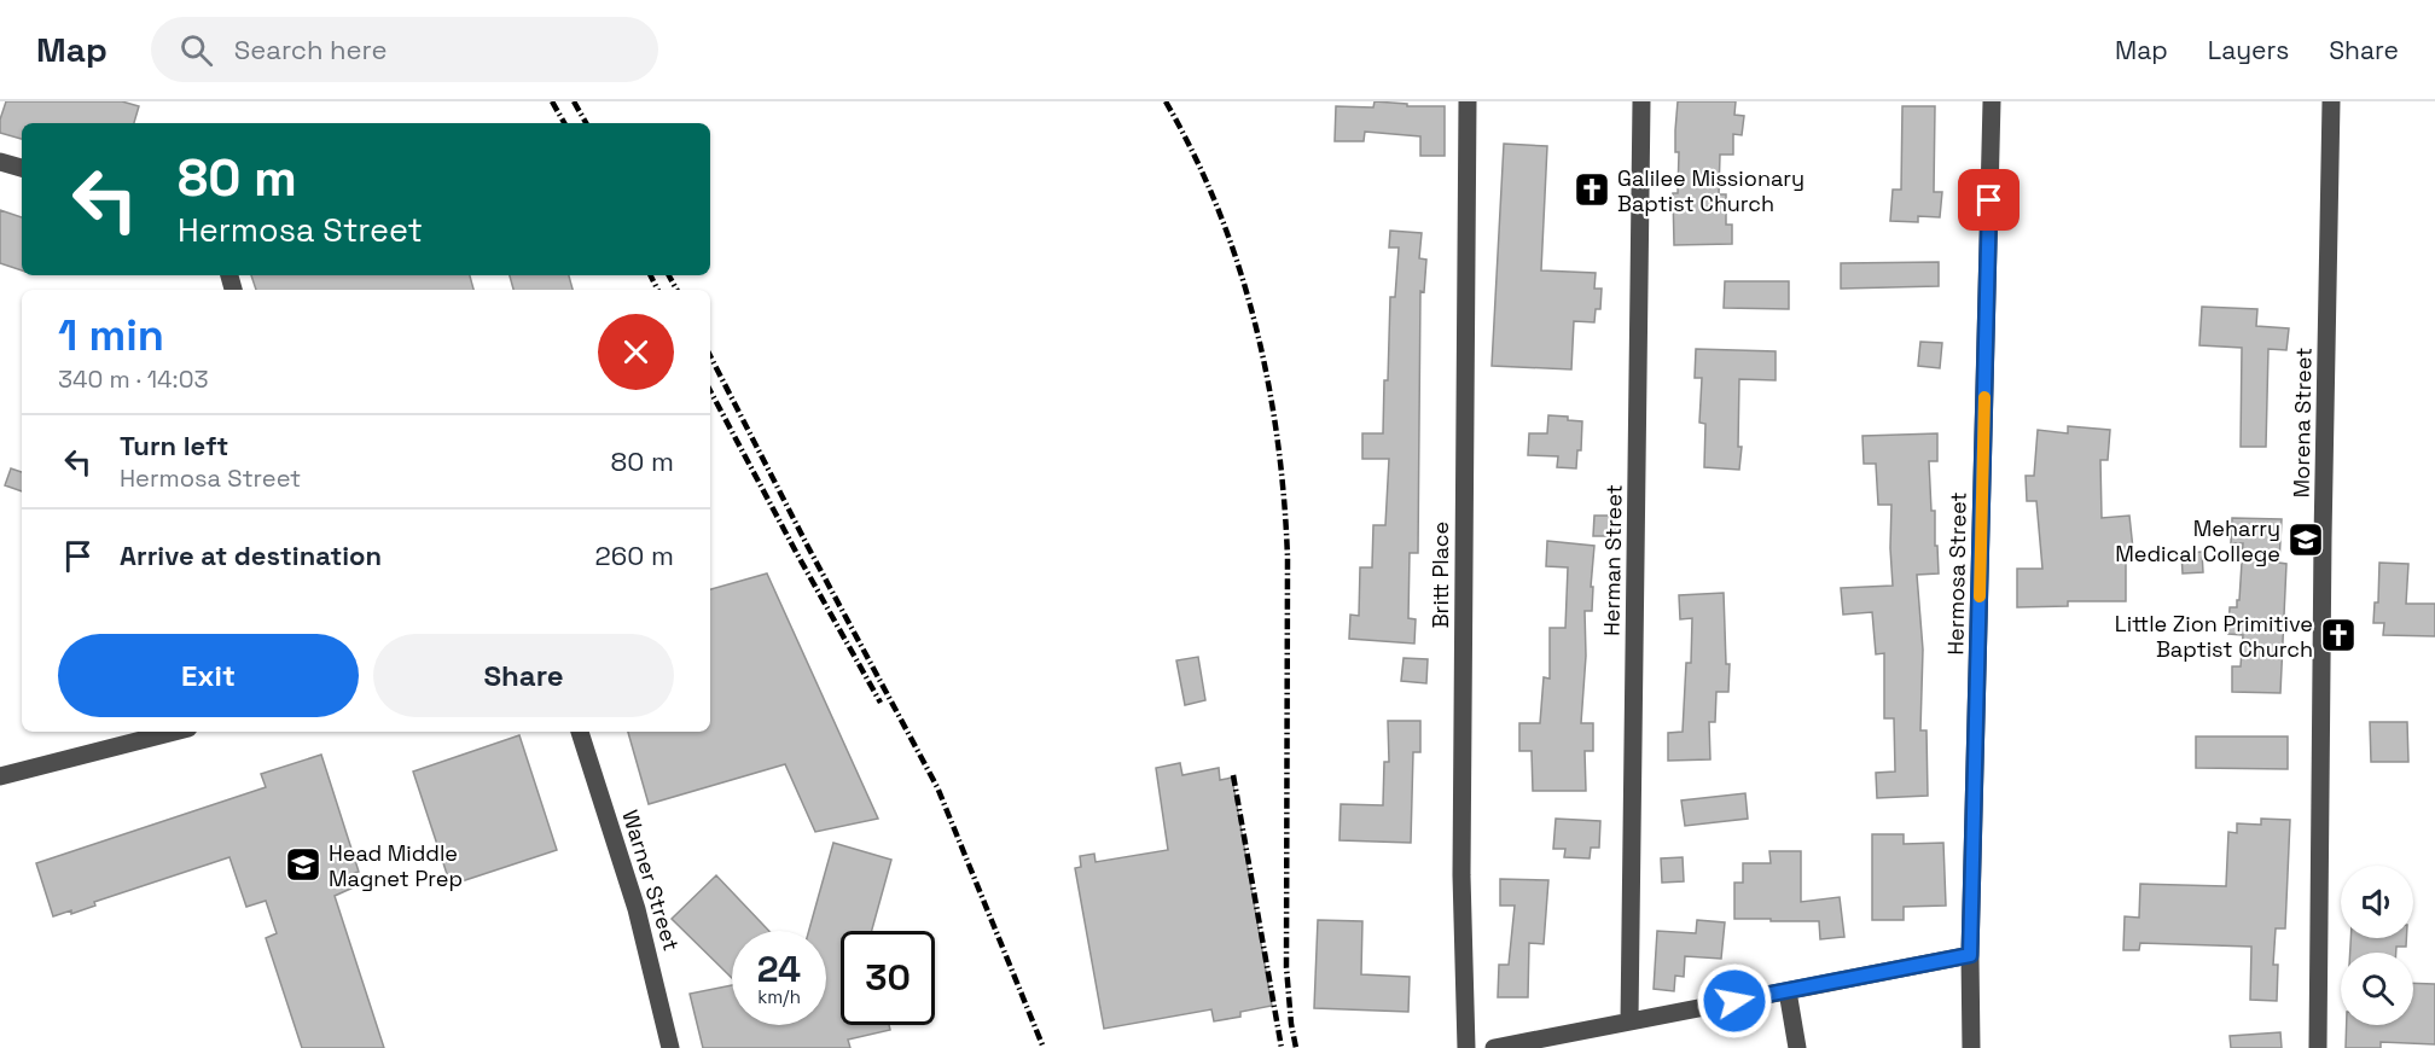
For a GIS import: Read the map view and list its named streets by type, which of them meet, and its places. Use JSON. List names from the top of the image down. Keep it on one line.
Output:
{"streets":{"street":["Morena Street","Herman Street","Hermosa Street","Britt Place","Warner Street"]},"places":{"church":["Galilee Missionary Baptist Church","Little Zion Primitive Baptist Church"],"school or university":["Meharry Medical College","Head Middle Magnet Prep"]},"page":{"header":"Map","search":"Search here","nav":["Map","Layers","Share"],"turn":["80 m","Hermosa Street"],"heading":["1 min","340 m · 14:03"],"list":[{"name":"Turn left","note":"Hermosa Street","value":"80 m"},{"name":"Arrive at destination","value":"260 m"}],"buttons":["Exit","Share"],"speed":"24 km/h","limit":"30"}}
